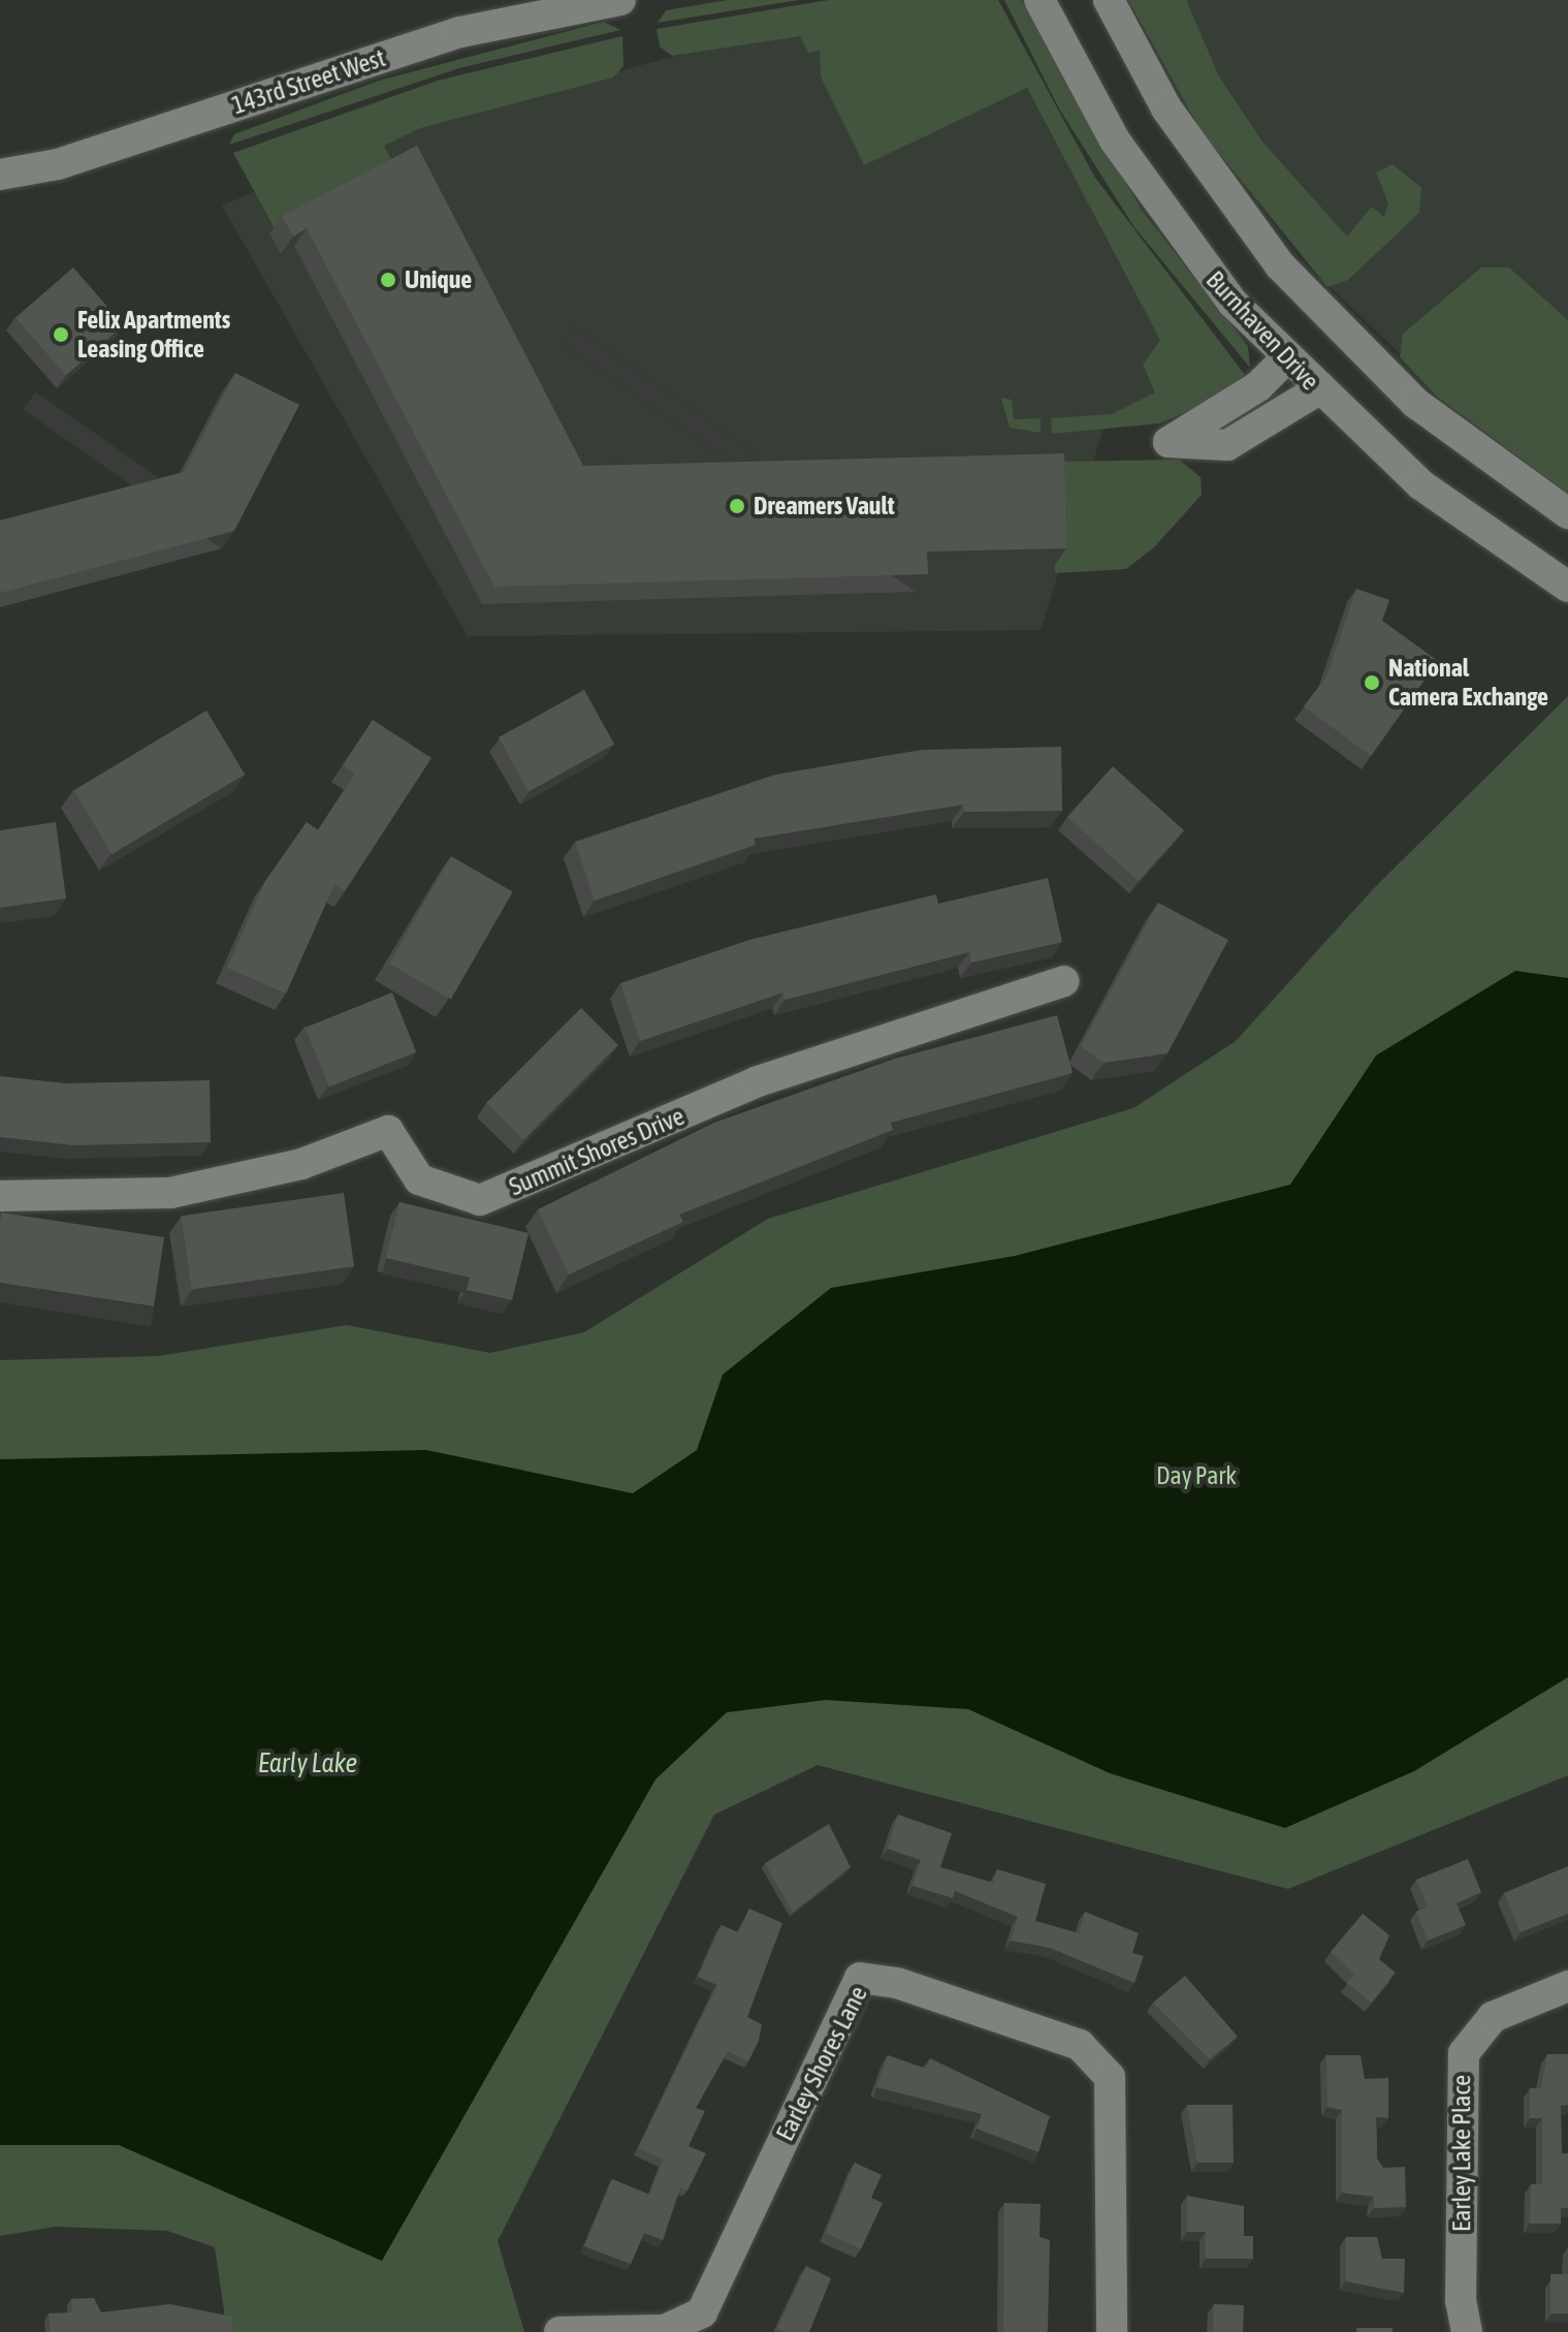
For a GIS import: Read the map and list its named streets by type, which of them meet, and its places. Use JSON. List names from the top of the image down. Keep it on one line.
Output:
{"streets":{"street":["143rd Street West","Burnhaven Drive","Summit Shores Drive","Earley Shores Lane","Earley Lake Place"]},"water":["Early Lake"],"parks":["Day Park"],"places":["Unique","Felix Apartments Leasing Office","Dreamers Vault","National Camera Exchange"]}
